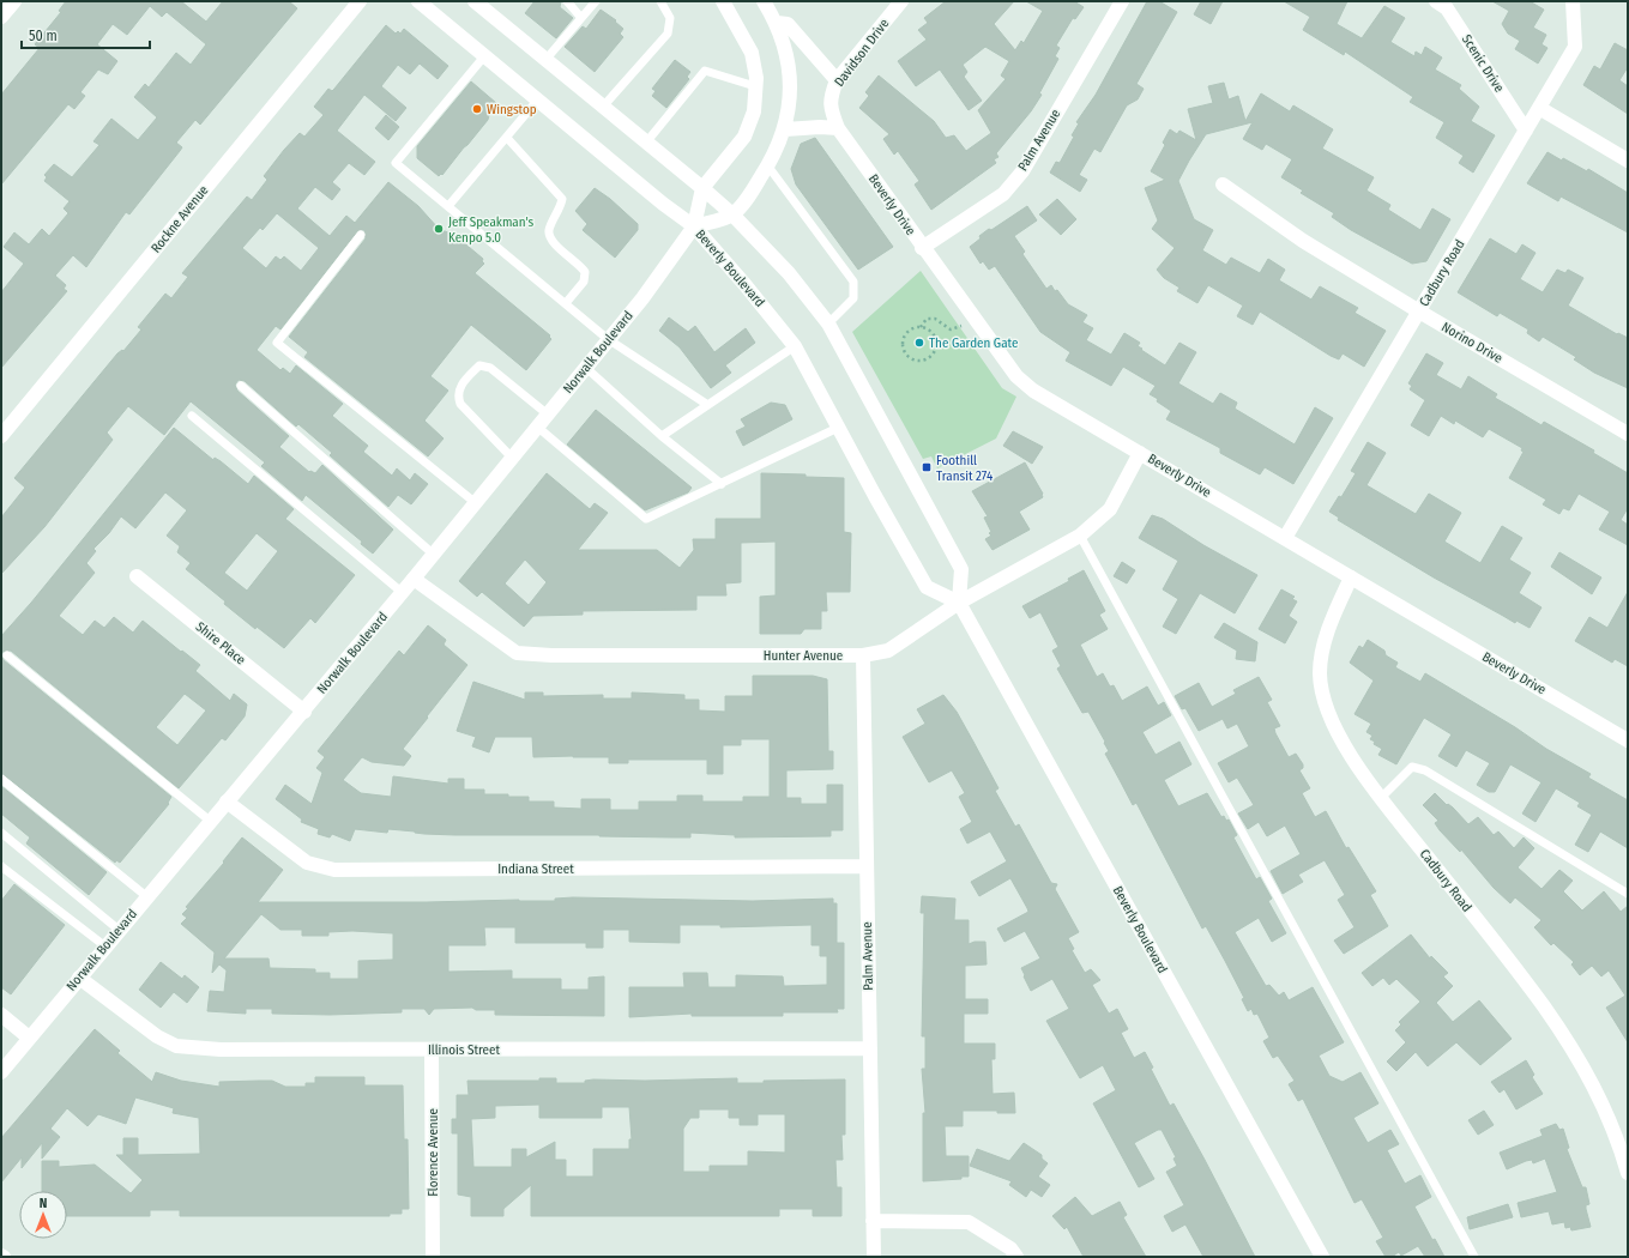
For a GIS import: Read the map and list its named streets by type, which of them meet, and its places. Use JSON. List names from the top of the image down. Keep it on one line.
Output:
{"streets":{"street":["Davidson Drive","Scenic Drive","Palm Avenue","Beverly Drive","Rockne Avenue","Beverly Boulevard","Cadbury Road","Norino Drive","Norwalk Boulevard","Shire Place","Hunter Avenue","Indiana Street","Illinois Street","Florence Avenue"]},"crossings":[["Davidson Drive","Beverly Drive"],["Scenic Drive","Cadbury Road"],["Palm Avenue","Beverly Drive"],["Palm Avenue","Hunter Avenue"],["Palm Avenue","Indiana Street"],["Palm Avenue","Illinois Street"],["Beverly Drive","Cadbury Road"],["Beverly Drive","Hunter Avenue"],["Beverly Boulevard","Norwalk Boulevard"],["Beverly Boulevard","Hunter Avenue"],["Cadbury Road","Norino Drive"],["Norwalk Boulevard","Shire Place"],["Norwalk Boulevard","Hunter Avenue"],["Norwalk Boulevard","Indiana Street"],["Norwalk Boulevard","Illinois Street"],["Illinois Street","Florence Avenue"]],"places":{"other":["Wingstop","Jeff Speakman's Kenpo 5.0","The Garden Gate"],"transit":["Foothill Transit 274"]},"scale_bar":"50 m","north":"top"}
